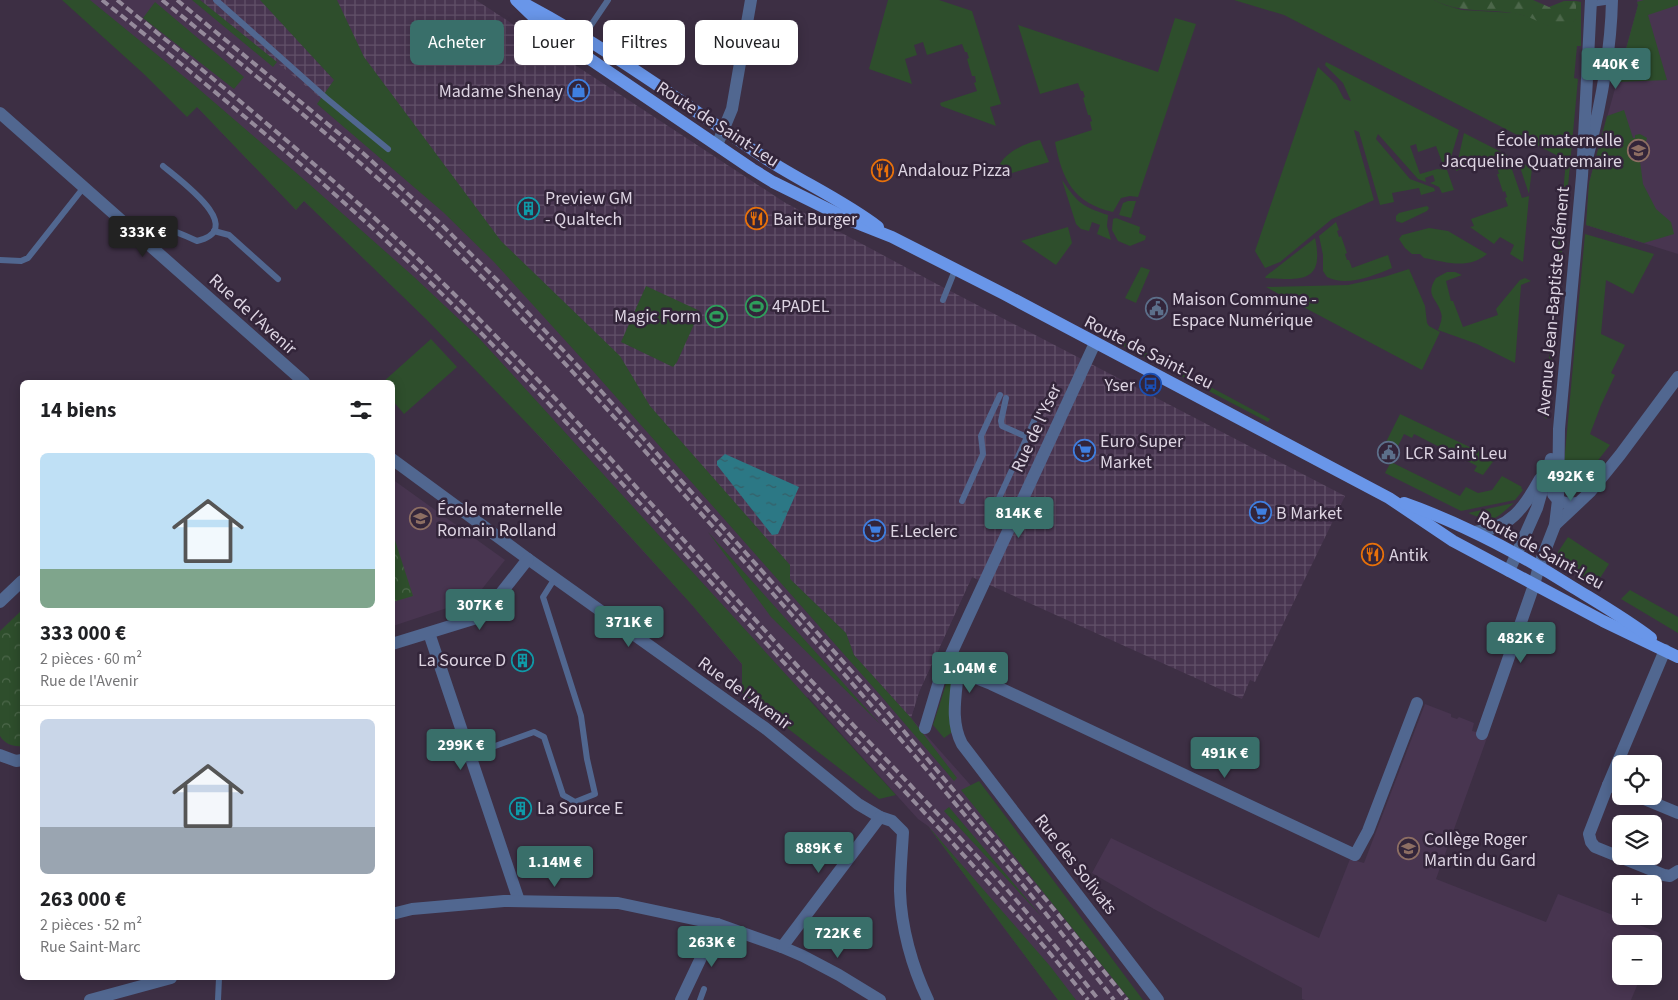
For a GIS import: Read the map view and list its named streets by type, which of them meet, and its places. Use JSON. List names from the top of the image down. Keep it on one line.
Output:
{"streets":{"main road":["Route de Saint-Leu"],"street":["Avenue Jean-Baptiste Clément","Rue de l'Avenir","Rue de l'Yser","Rue des Solivats"]},"crossings":[["Route de Saint-Leu","Avenue Jean-Baptiste Clément"],["Route de Saint-Leu","Rue de l'Yser"]],"places":{"shop":["Madame Shenay"],"school or university":["École maternelle Jacqueline Quatremaire","École maternelle Romain Rolland","Collège Roger Martin du Gard"],"restaurant":["Andalouz Pizza","Bait Burger","Antik"],"building":["Preview GM - Qualtech","La Source D","La Source E"],"sports":["4PADEL","Magic Form"],"public building":["Maison Commune - Espace Numérique","LCR Saint Leu"],"bus stop":["Yser"],"supermarket":["Euro Super Market","B Market","E.Leclerc"]},"page":{"chip":["Acheter","Louer","Filtres","Nouveau"],"price":["440K €","333K €","492K €","814K €","307K €","371K €","482K €","1.04M €","299K €","491K €","889K €","1.14M €","722K €","263K €"],"heading":"14 biens","list":[{"name":"333 000 €","note":"2 pièces · 60 m² · Rue de l'Avenir"},{"name":"263 000 €","note":"2 pièces · 52 m² · Rue Saint-Marc"}],"map_buttons":["+","−"]}}
